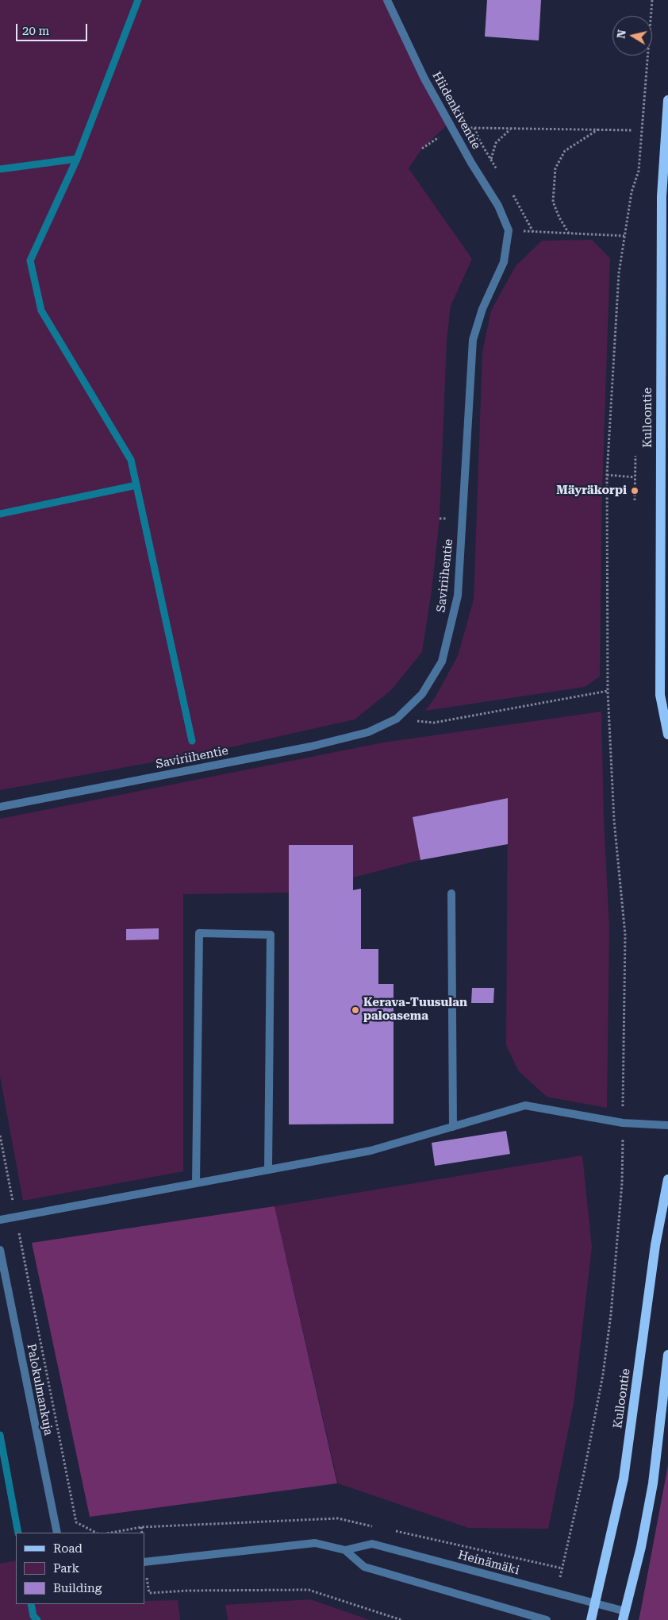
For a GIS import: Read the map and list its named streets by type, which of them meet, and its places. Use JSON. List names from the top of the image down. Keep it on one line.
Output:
{"streets":{"main road":["Kulloontie"],"street":["Hiidenkiventie","Saviriihentie","Palokulmankuja","Heinämäki"]},"crossings":[["Hiidenkiventie","Saviriihentie"],["Kulloontie","Heinämäki"]],"places":["Mäyräkorpi","Kerava-Tuusulan paloasema"],"legend":["Road","Park","Building"],"scale_bar":"20 m","north":"left"}
